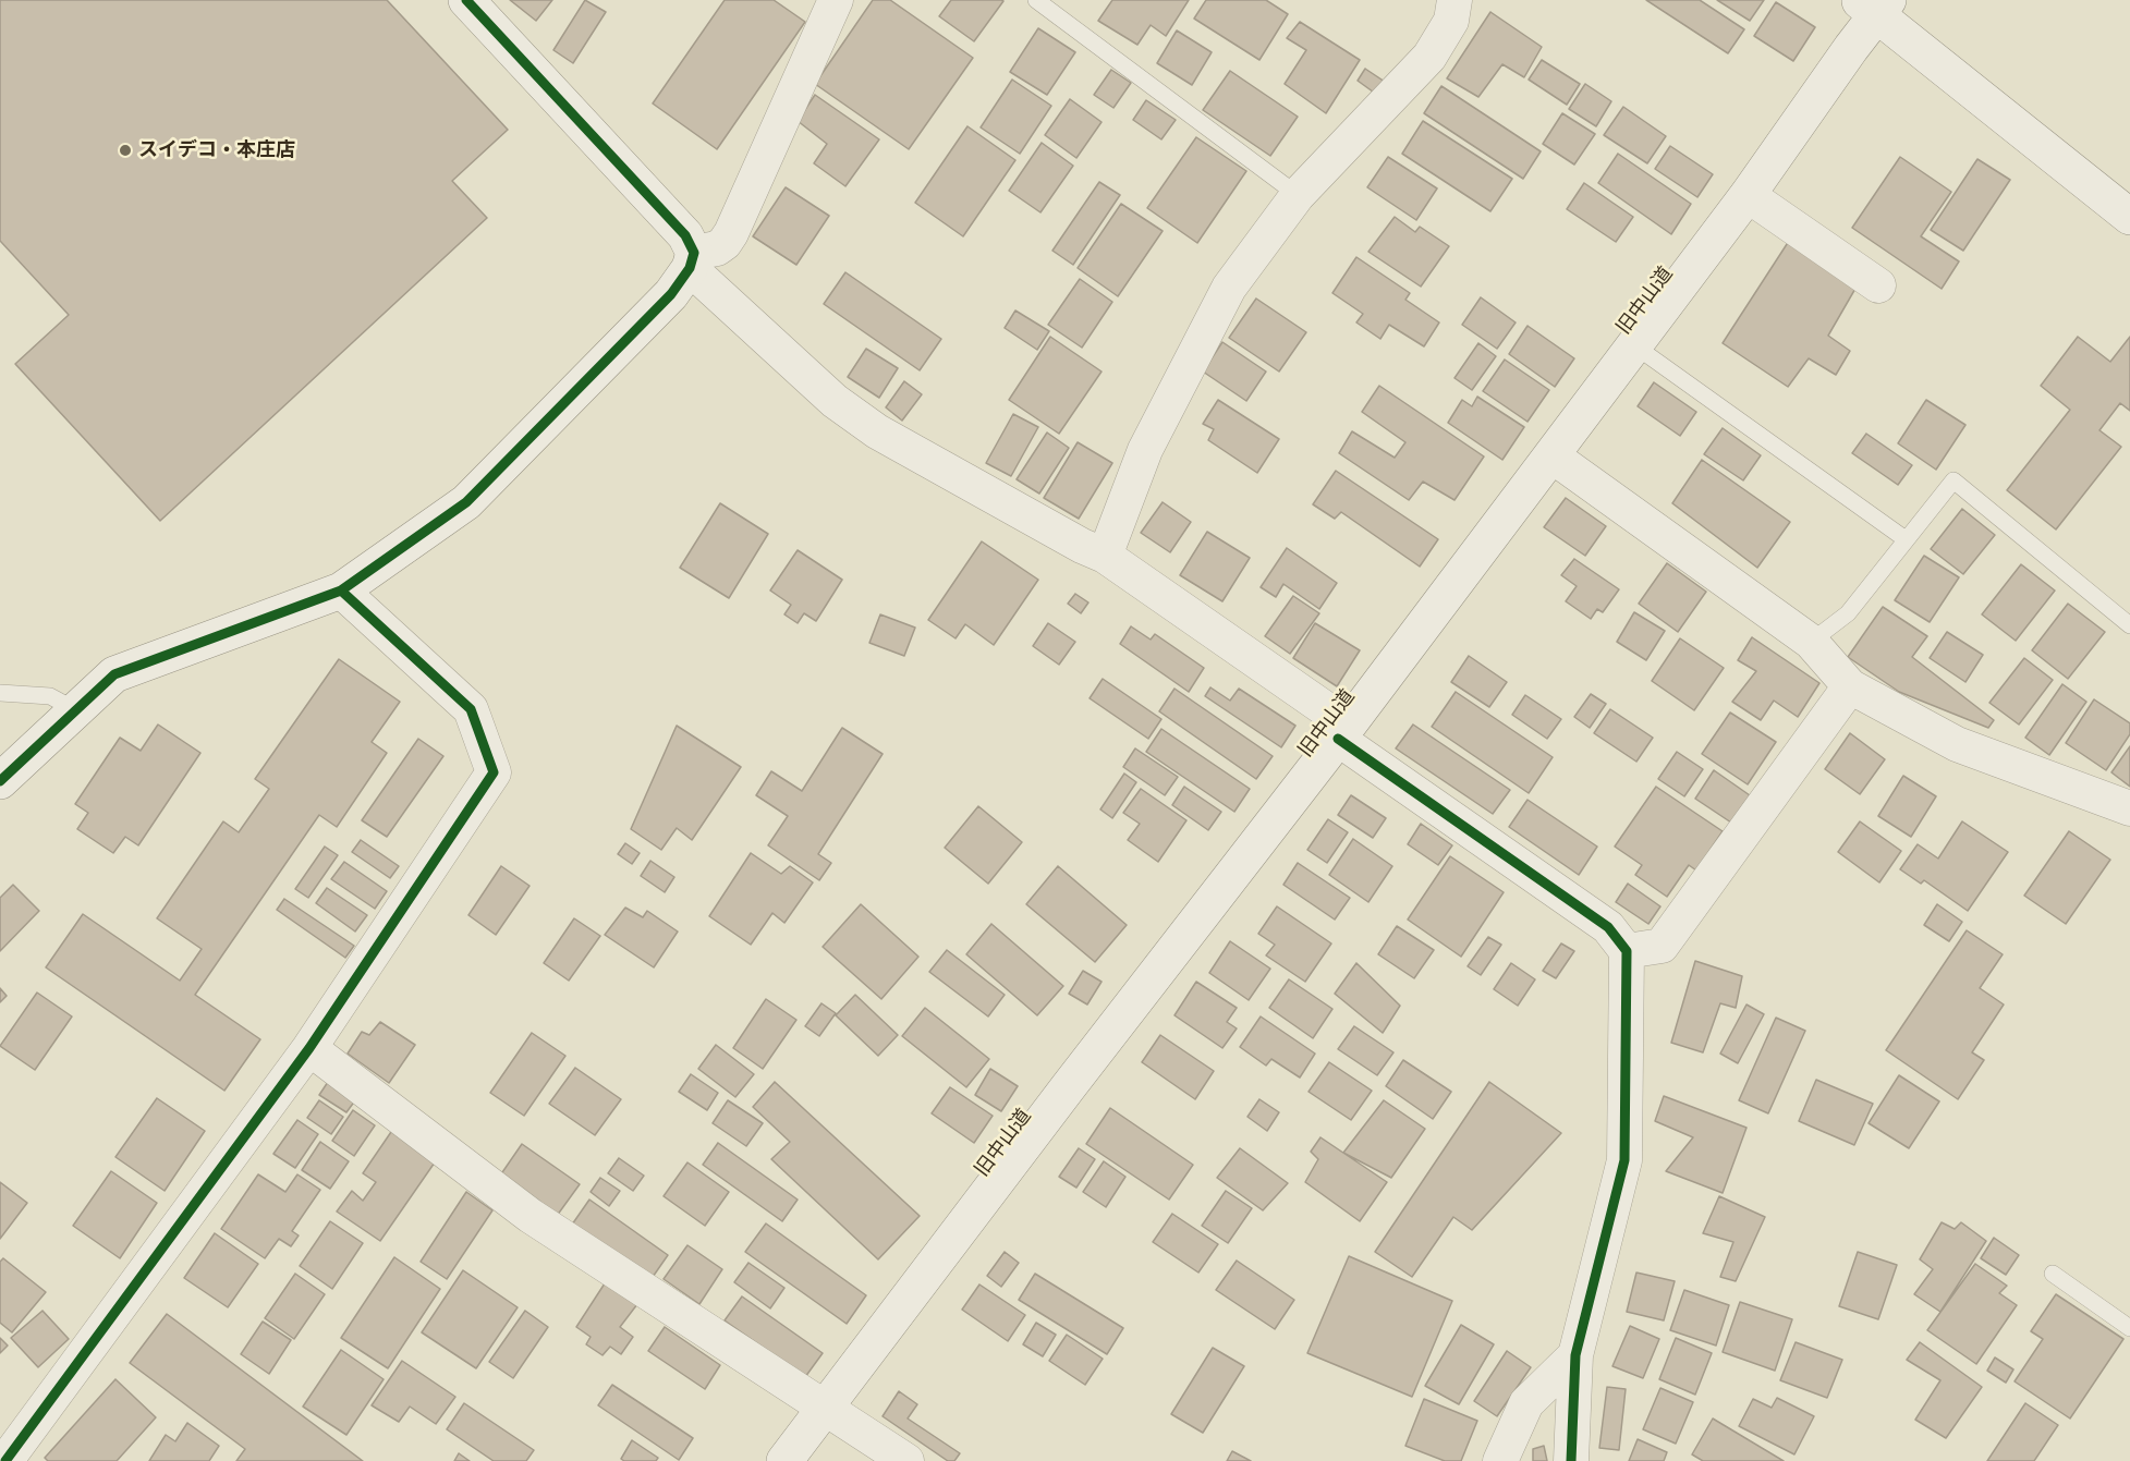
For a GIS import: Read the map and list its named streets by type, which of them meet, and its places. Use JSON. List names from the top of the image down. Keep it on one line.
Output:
{"streets":{"main road":["旧中山道"]},"places":["スイデコ・本庄店"]}
